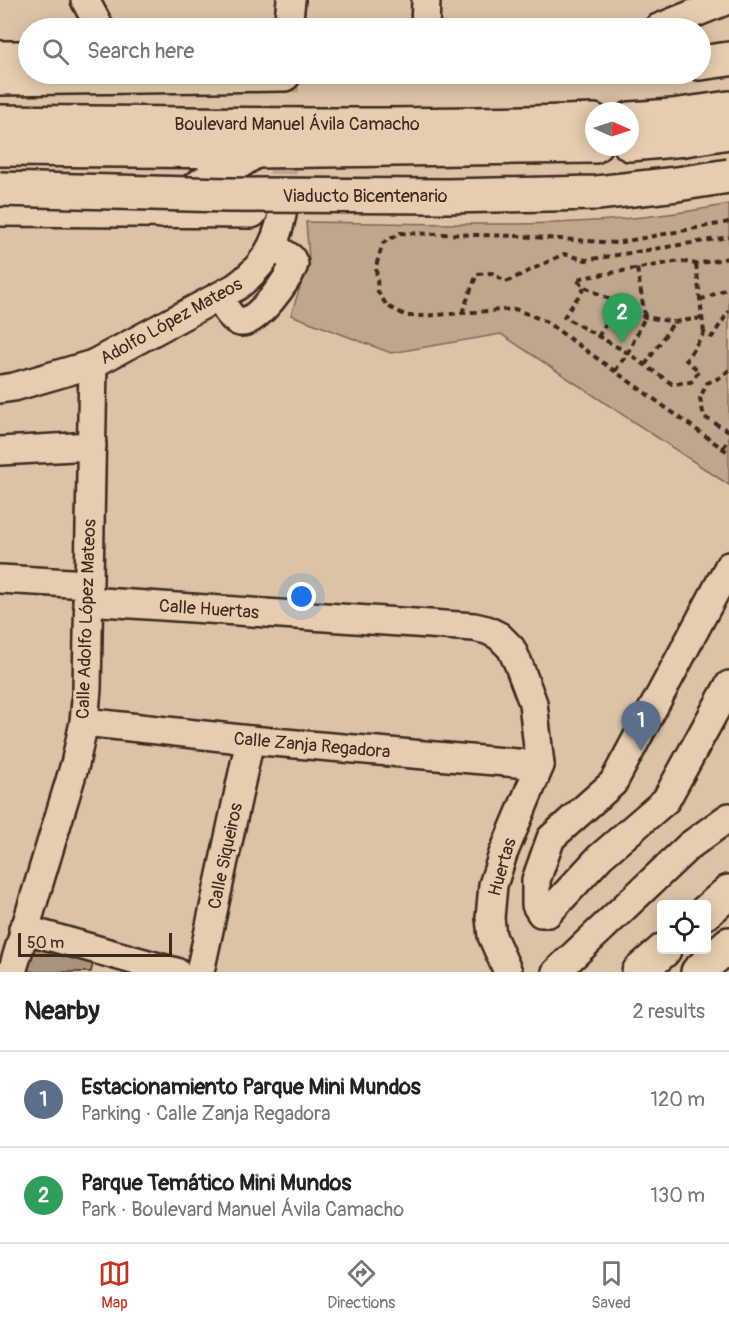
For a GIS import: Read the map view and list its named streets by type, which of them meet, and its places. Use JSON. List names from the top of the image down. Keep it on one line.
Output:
{"streets":{"main road":["Boulevard Manuel Ávila Camacho","Viaducto Bicentenario"],"street":["Adolfo López Mateos","Calle Huertas","Calle Adolfo López Mateos","Calle Zanja Regadora","Calle Siqueiros","Huertas"]},"crossings":[["Adolfo López Mateos","Calle Adolfo López Mateos"],["Calle Huertas","Calle Adolfo López Mateos"],["Calle Huertas","Calle Zanja Regadora"],["Calle Huertas","Huertas"],["Calle Adolfo López Mateos","Calle Zanja Regadora"],["Calle Zanja Regadora","Calle Siqueiros"],["Calle Zanja Regadora","Huertas"]],"scale_bar":"50 m","north":"right","page":{"search":"Search here","pins":["2","1"],"scale":"50 m","heading":["Nearby","2 results"],"list":[{"mark":"1","name":"Estacionamiento Parque Mini Mundos","note":"Parking · Calle Zanja Regadora","value":"120 m"},{"mark":"2","name":"Parque Temático Mini Mundos","note":"Park · Boulevard Manuel Ávila Camacho","value":"130 m"}],"nav":["Map","Directions","Saved"]}}
